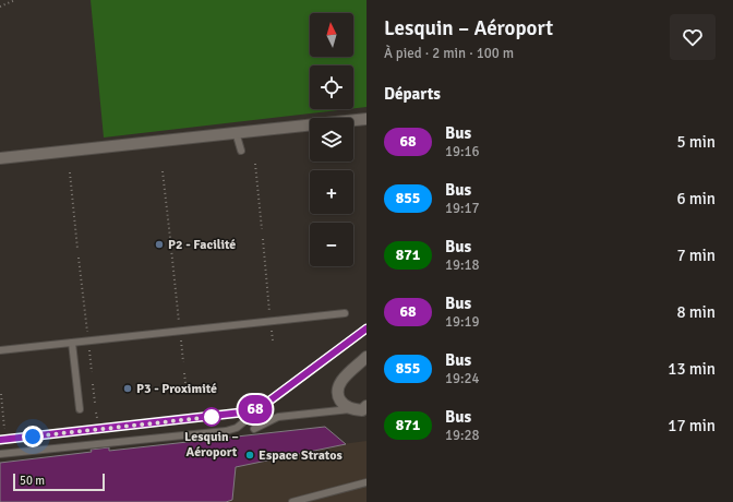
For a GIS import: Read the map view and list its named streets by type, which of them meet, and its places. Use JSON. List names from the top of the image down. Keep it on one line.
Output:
{"places":["P2 - Facilité","P3 - Proximité","Lesquin – Aéroport","Espace Stratos"],"lines":["bus line 68"],"scale_bar":"50 m","north":"top","page":{"on_map":"68","heading":[["Lesquin – Aéroport","À pied · 2 min · 100 m"],"Départs"],"map_buttons":["+","−"],"list":[{"mark":"68","name":"Bus","note":"19:16","value":"5 min"},{"mark":"855","name":"Bus","note":"19:17","value":"6 min"},{"mark":"871","name":"Bus","note":"19:18","value":"7 min"},{"mark":"68","name":"Bus","note":"19:19","value":"8 min"},{"mark":"855","name":"Bus","note":"19:24","value":"13 min"},{"mark":"871","name":"Bus","note":"19:28","value":"17 min"}],"scale":"50 m"}}
